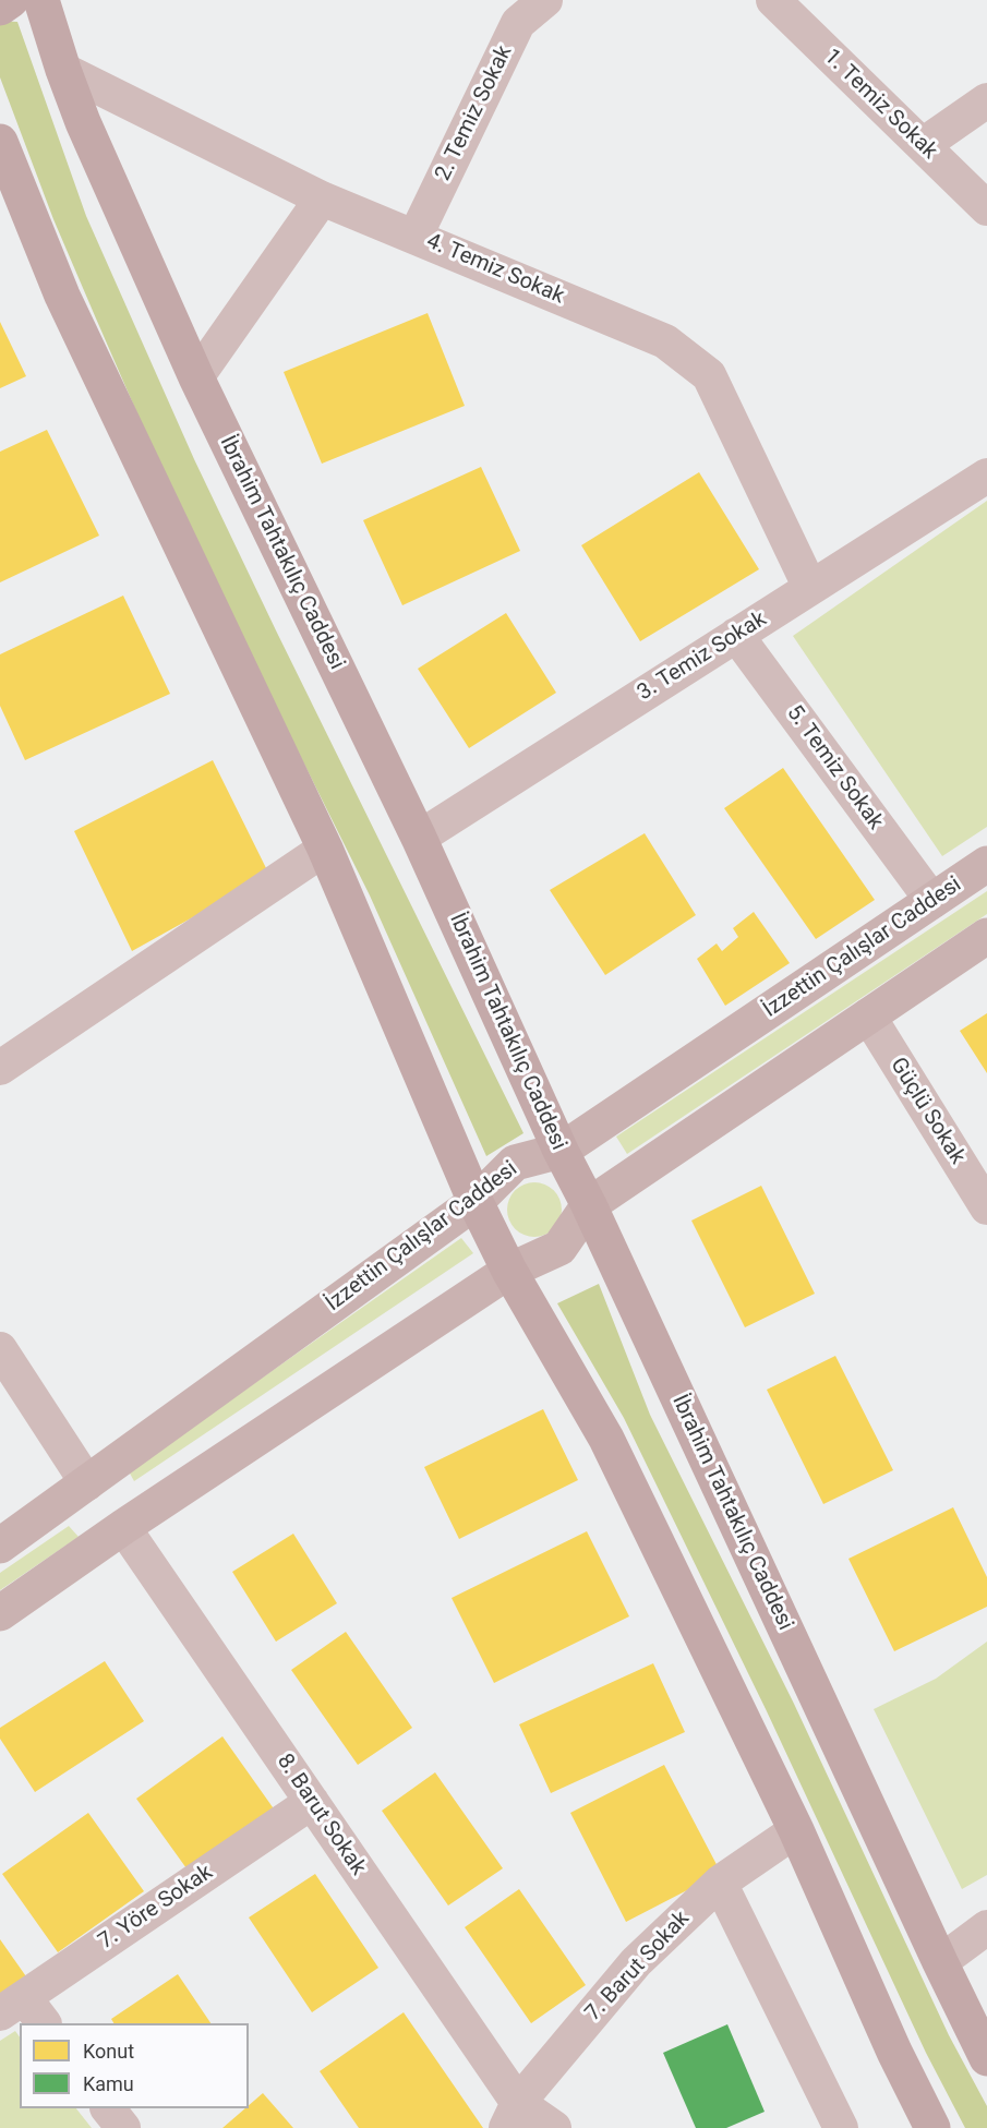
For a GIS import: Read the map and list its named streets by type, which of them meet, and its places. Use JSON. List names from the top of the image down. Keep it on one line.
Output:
{"streets":{"main road":["İbrahim Tahtakılıç Caddesi"],"street":["1. Temiz Sokak","2. Temiz Sokak","4. Temiz Sokak","3. Temiz Sokak","5. Temiz Sokak","İzzettin Çalışlar Caddesi","Güçlü Sokak","8. Barut Sokak","7. Yöre Sokak","7. Barut Sokak"]},"crossings":[["2. Temiz Sokak","4. Temiz Sokak"],["4. Temiz Sokak","İbrahim Tahtakılıç Caddesi"],["4. Temiz Sokak","3. Temiz Sokak"],["İbrahim Tahtakılıç Caddesi","3. Temiz Sokak"],["İbrahim Tahtakılıç Caddesi","İzzettin Çalışlar Caddesi"],["3. Temiz Sokak","5. Temiz Sokak"],["5. Temiz Sokak","İzzettin Çalışlar Caddesi"],["8. Barut Sokak","7. Yöre Sokak"],["8. Barut Sokak","7. Barut Sokak"]],"legend":["Konut","Kamu"]}
